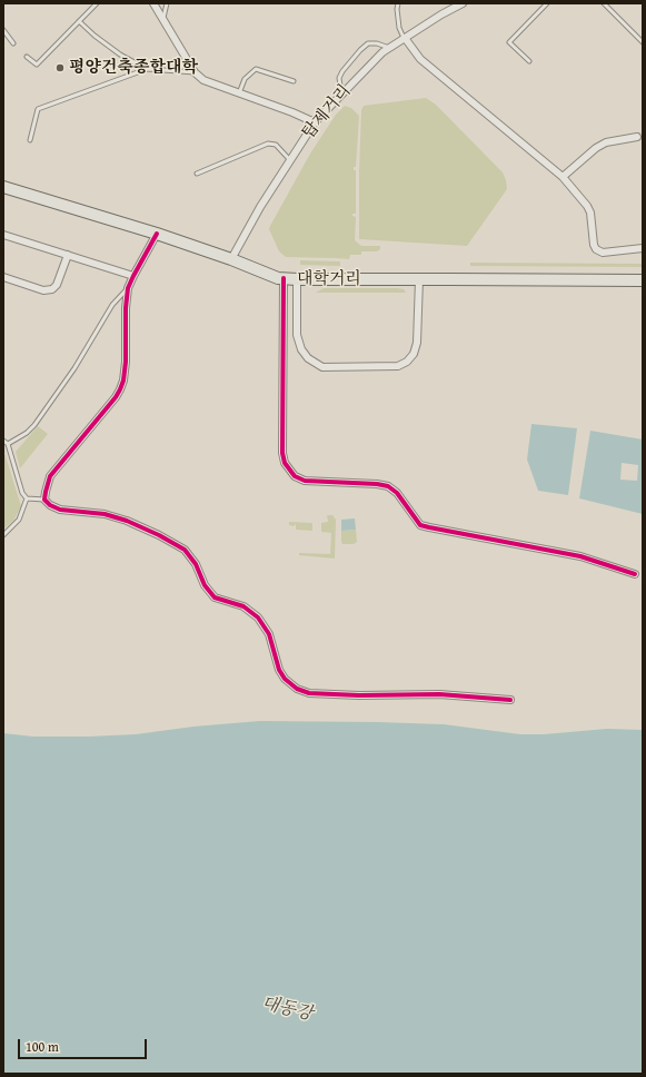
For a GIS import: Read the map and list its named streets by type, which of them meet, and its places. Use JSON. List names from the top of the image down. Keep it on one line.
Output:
{"streets":{"main road":["대학거리"],"street":["탑제거리"]},"crossings":[["탑제거리","대학거리"]],"water":["대동강"],"places":["평양건축종합대학"],"scale_bar":"100 m"}
